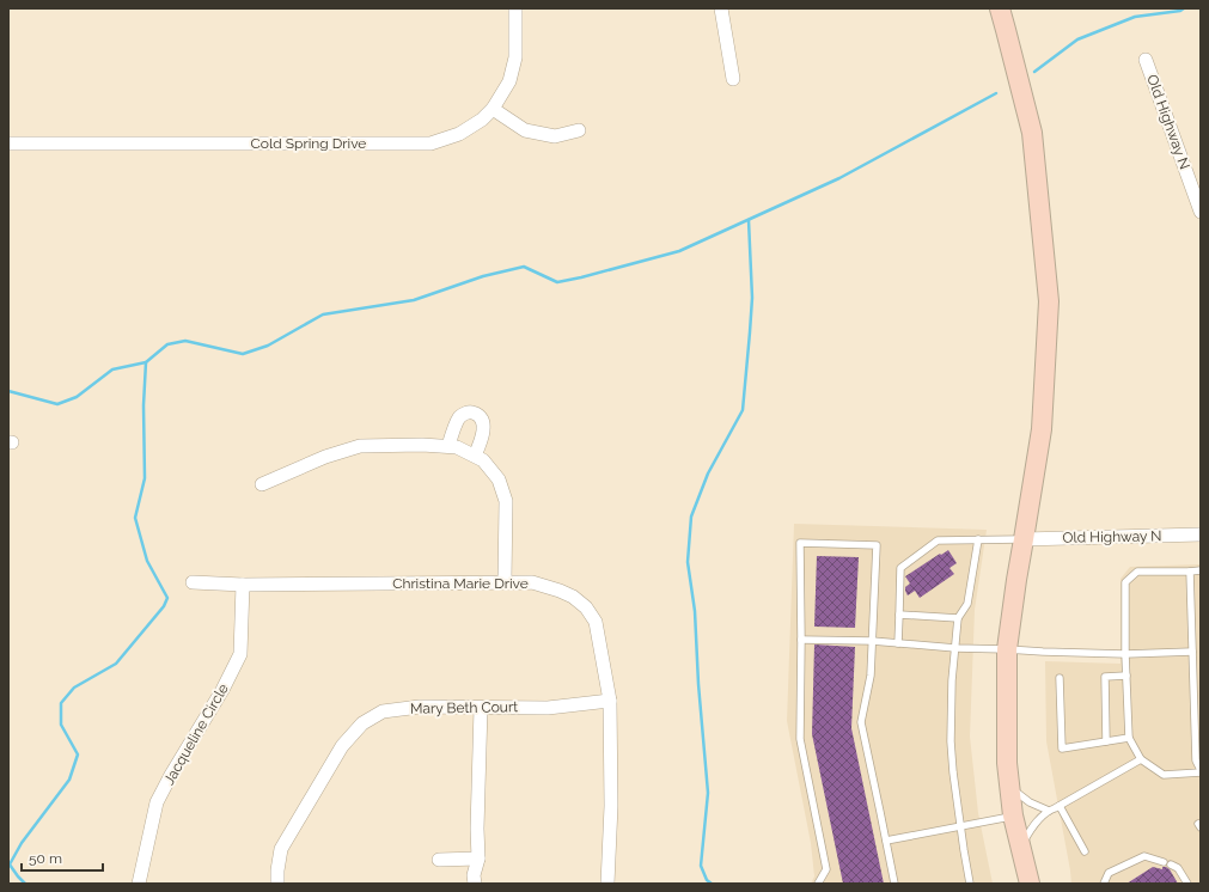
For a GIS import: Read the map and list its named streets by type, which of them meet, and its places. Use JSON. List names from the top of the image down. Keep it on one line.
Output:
{"streets":{"street":["Old Highway N","Cold Spring Drive","Christina Marie Drive","Mary Beth Court","Jacqueline Circle"]},"crossings":[["Christina Marie Drive","Mary Beth Court"],["Christina Marie Drive","Jacqueline Circle"]],"scale_bar":"50 m"}
